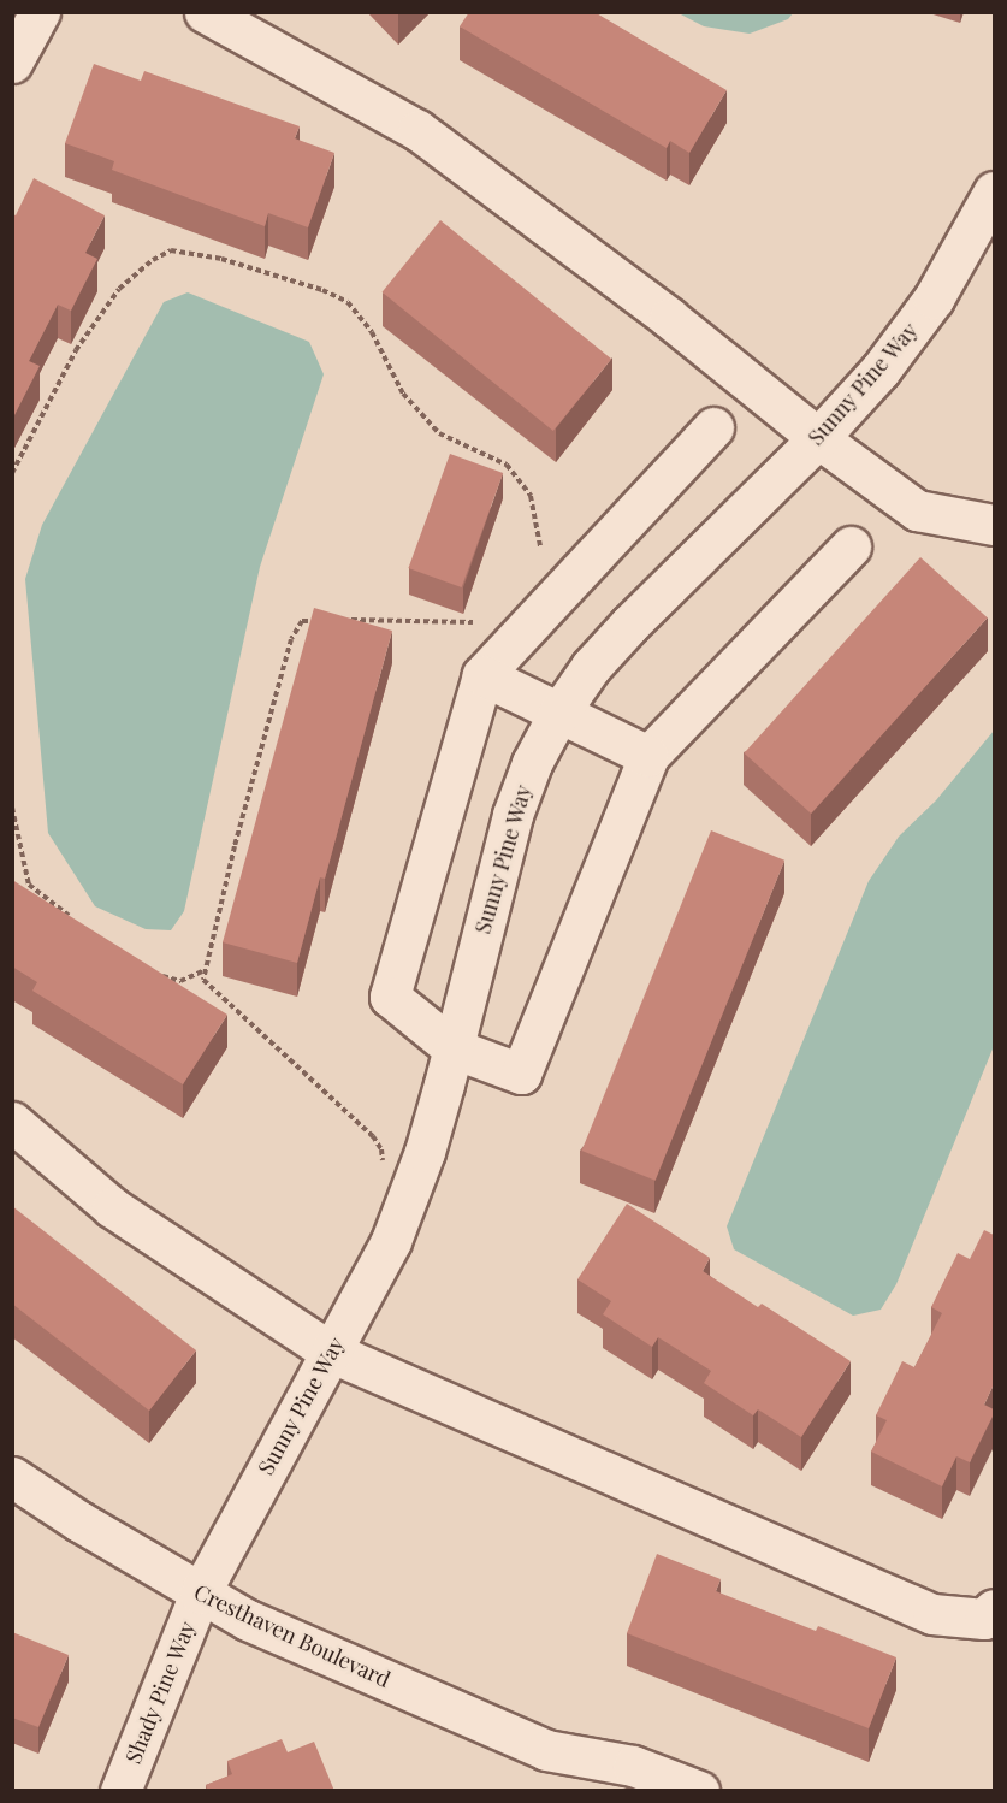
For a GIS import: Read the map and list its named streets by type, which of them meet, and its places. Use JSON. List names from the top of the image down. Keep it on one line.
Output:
{"streets":{"street":["Sunny Pine Way","Cresthaven Boulevard","Shady Pine Way"]},"crossings":[["Sunny Pine Way","Cresthaven Boulevard"],["Sunny Pine Way","Shady Pine Way"],["Cresthaven Boulevard","Shady Pine Way"]]}
